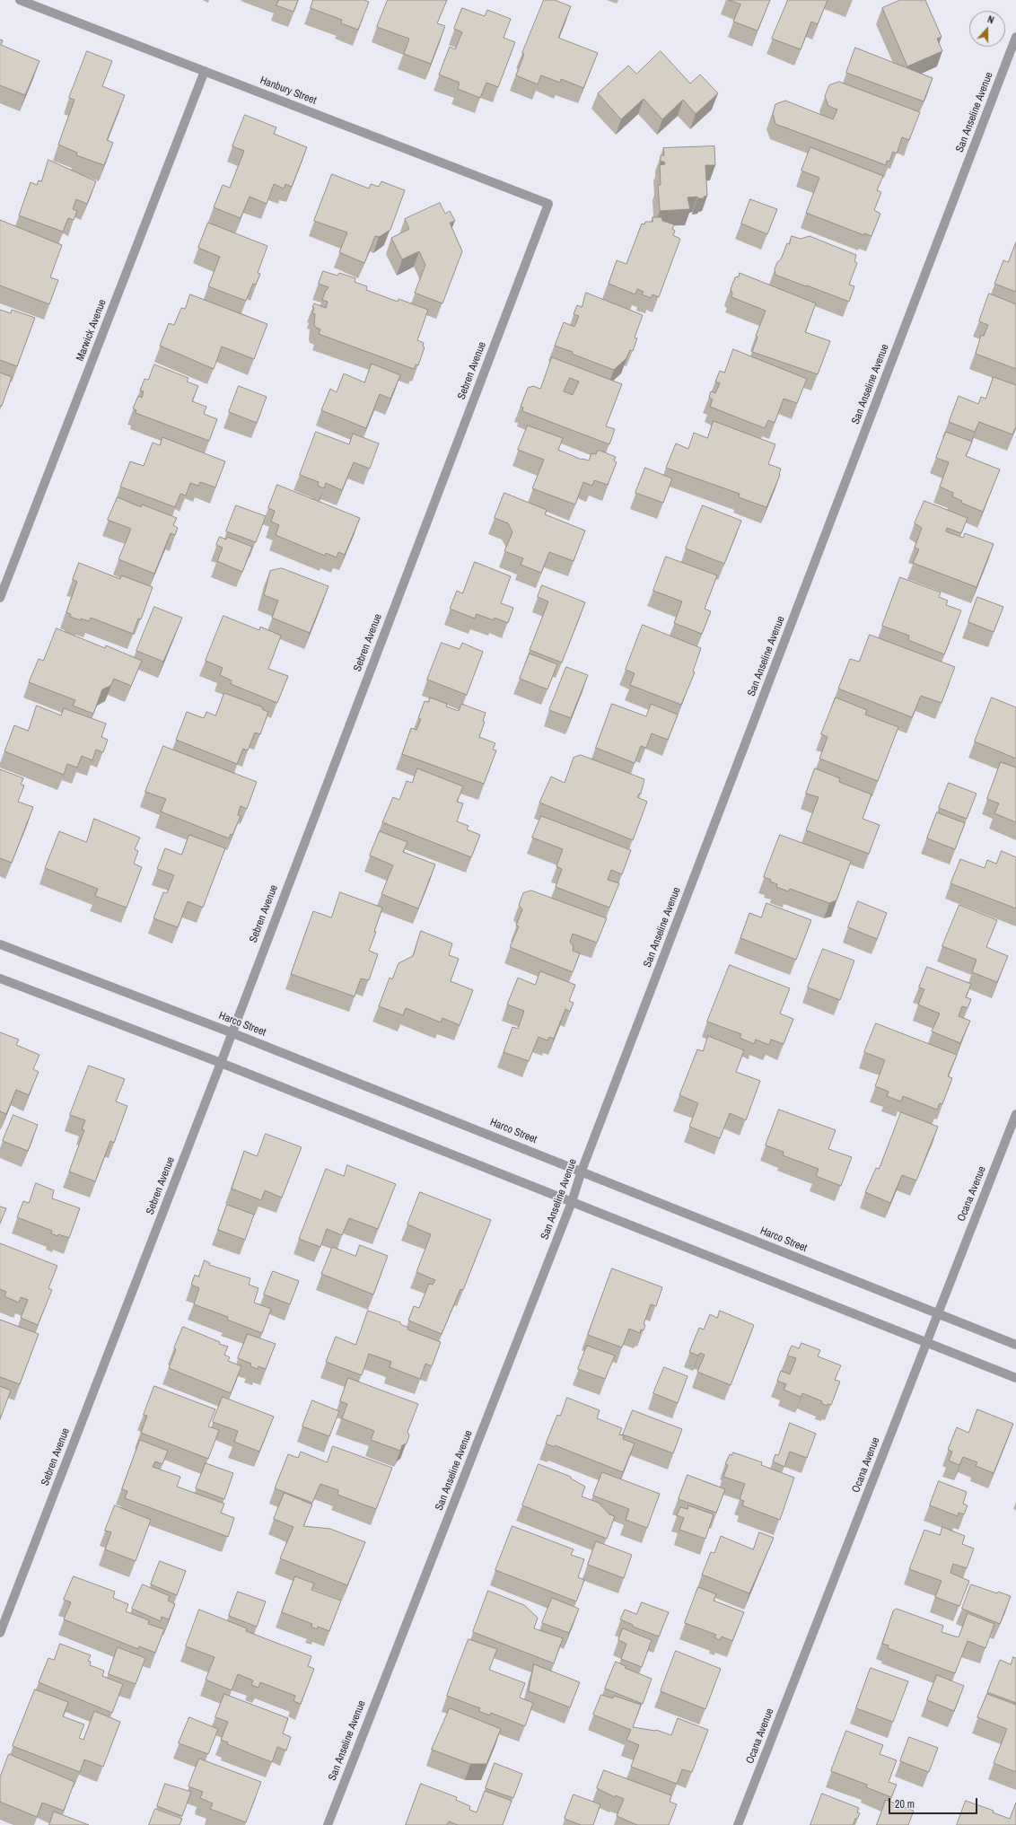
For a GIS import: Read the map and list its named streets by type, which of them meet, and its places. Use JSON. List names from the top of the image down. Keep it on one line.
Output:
{"streets":{"street":["Hanbury Street","San Anseline Avenue","Marwick Avenue","Sebren Avenue","Harco Street","Ocana Avenue"]},"crossings":[["Hanbury Street","Marwick Avenue"],["Hanbury Street","Sebren Avenue"],["San Anseline Avenue","Harco Street"],["Sebren Avenue","Harco Street"],["Harco Street","Ocana Avenue"]],"scale_bar":"20 m","north":"top"}
